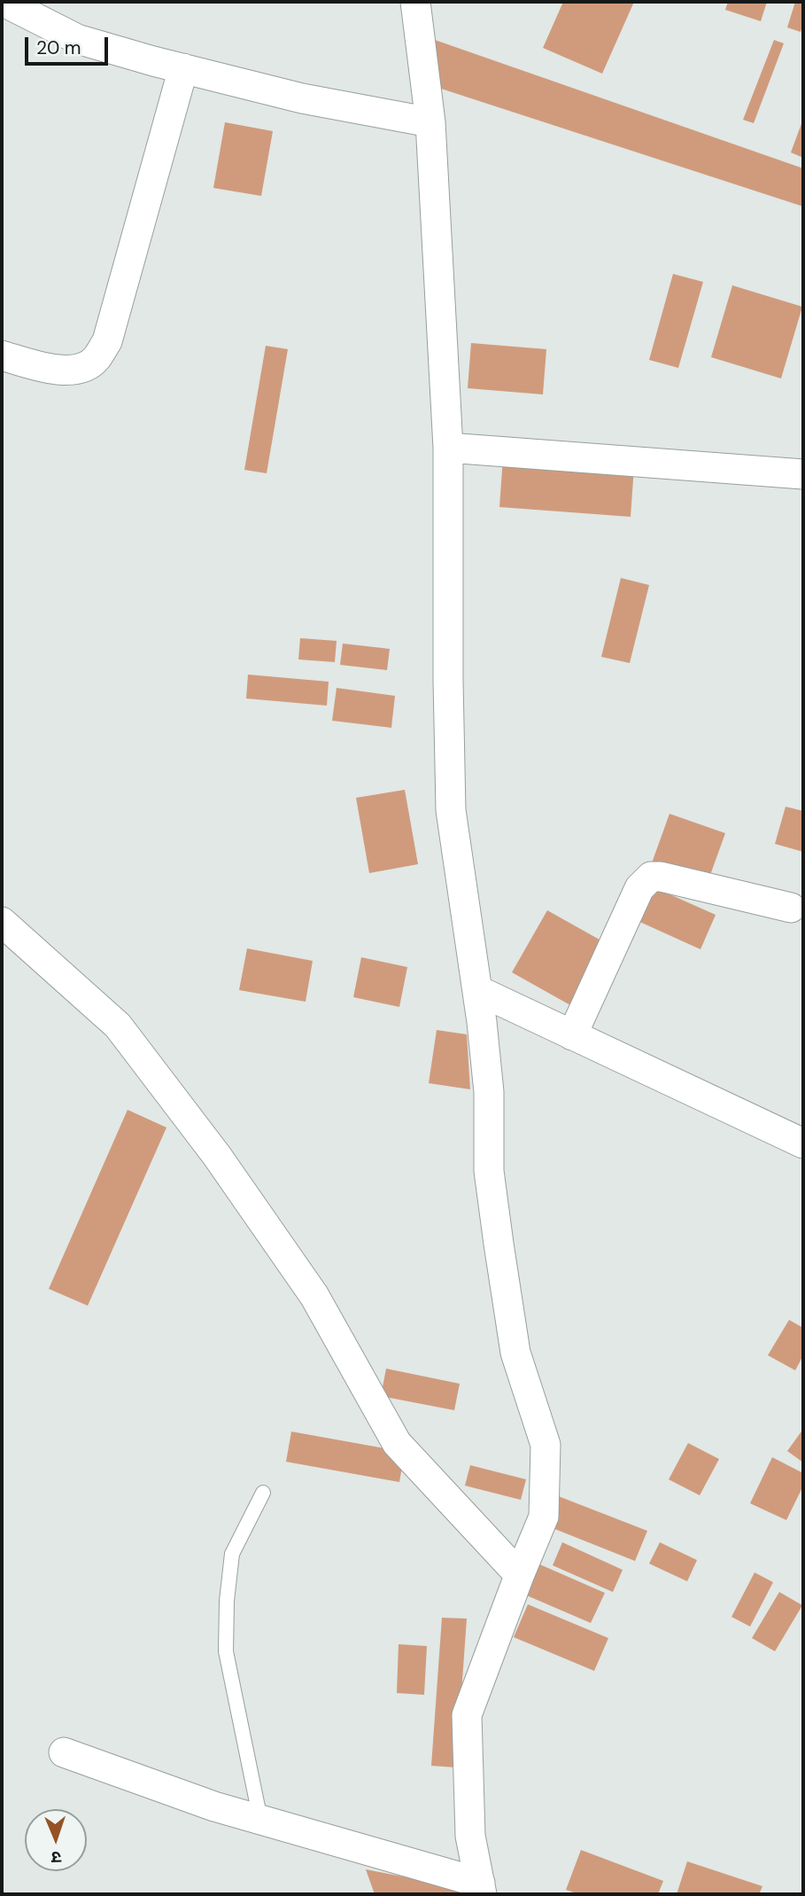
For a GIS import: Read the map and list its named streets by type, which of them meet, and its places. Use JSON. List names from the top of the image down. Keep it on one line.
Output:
{"scale_bar":"20 m","north":"bottom"}
